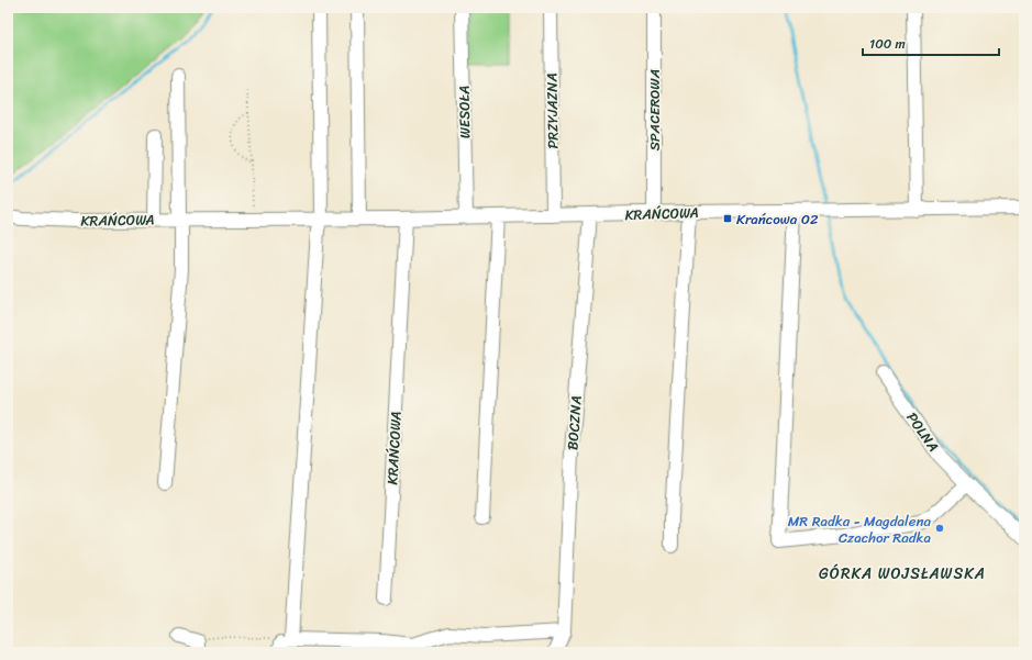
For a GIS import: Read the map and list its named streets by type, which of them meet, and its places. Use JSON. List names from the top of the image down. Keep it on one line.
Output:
{"streets":{"street":["SPACEROWA","PRZYJAZNA","WESOŁA","KRAŃCOWA","BOCZNA","POLNA"]},"crossings":[["SPACEROWA","KRAŃCOWA"],["PRZYJAZNA","KRAŃCOWA"],["WESOŁA","KRAŃCOWA"],["KRAŃCOWA","BOCZNA"]],"districts":["GÓRKA WOJSŁAWSKA"],"places":{"transit":["Krańcowa 02"],"other":["MR Radka - Magdalena Czachor Radka"]},"scale_bar":"100 m"}
